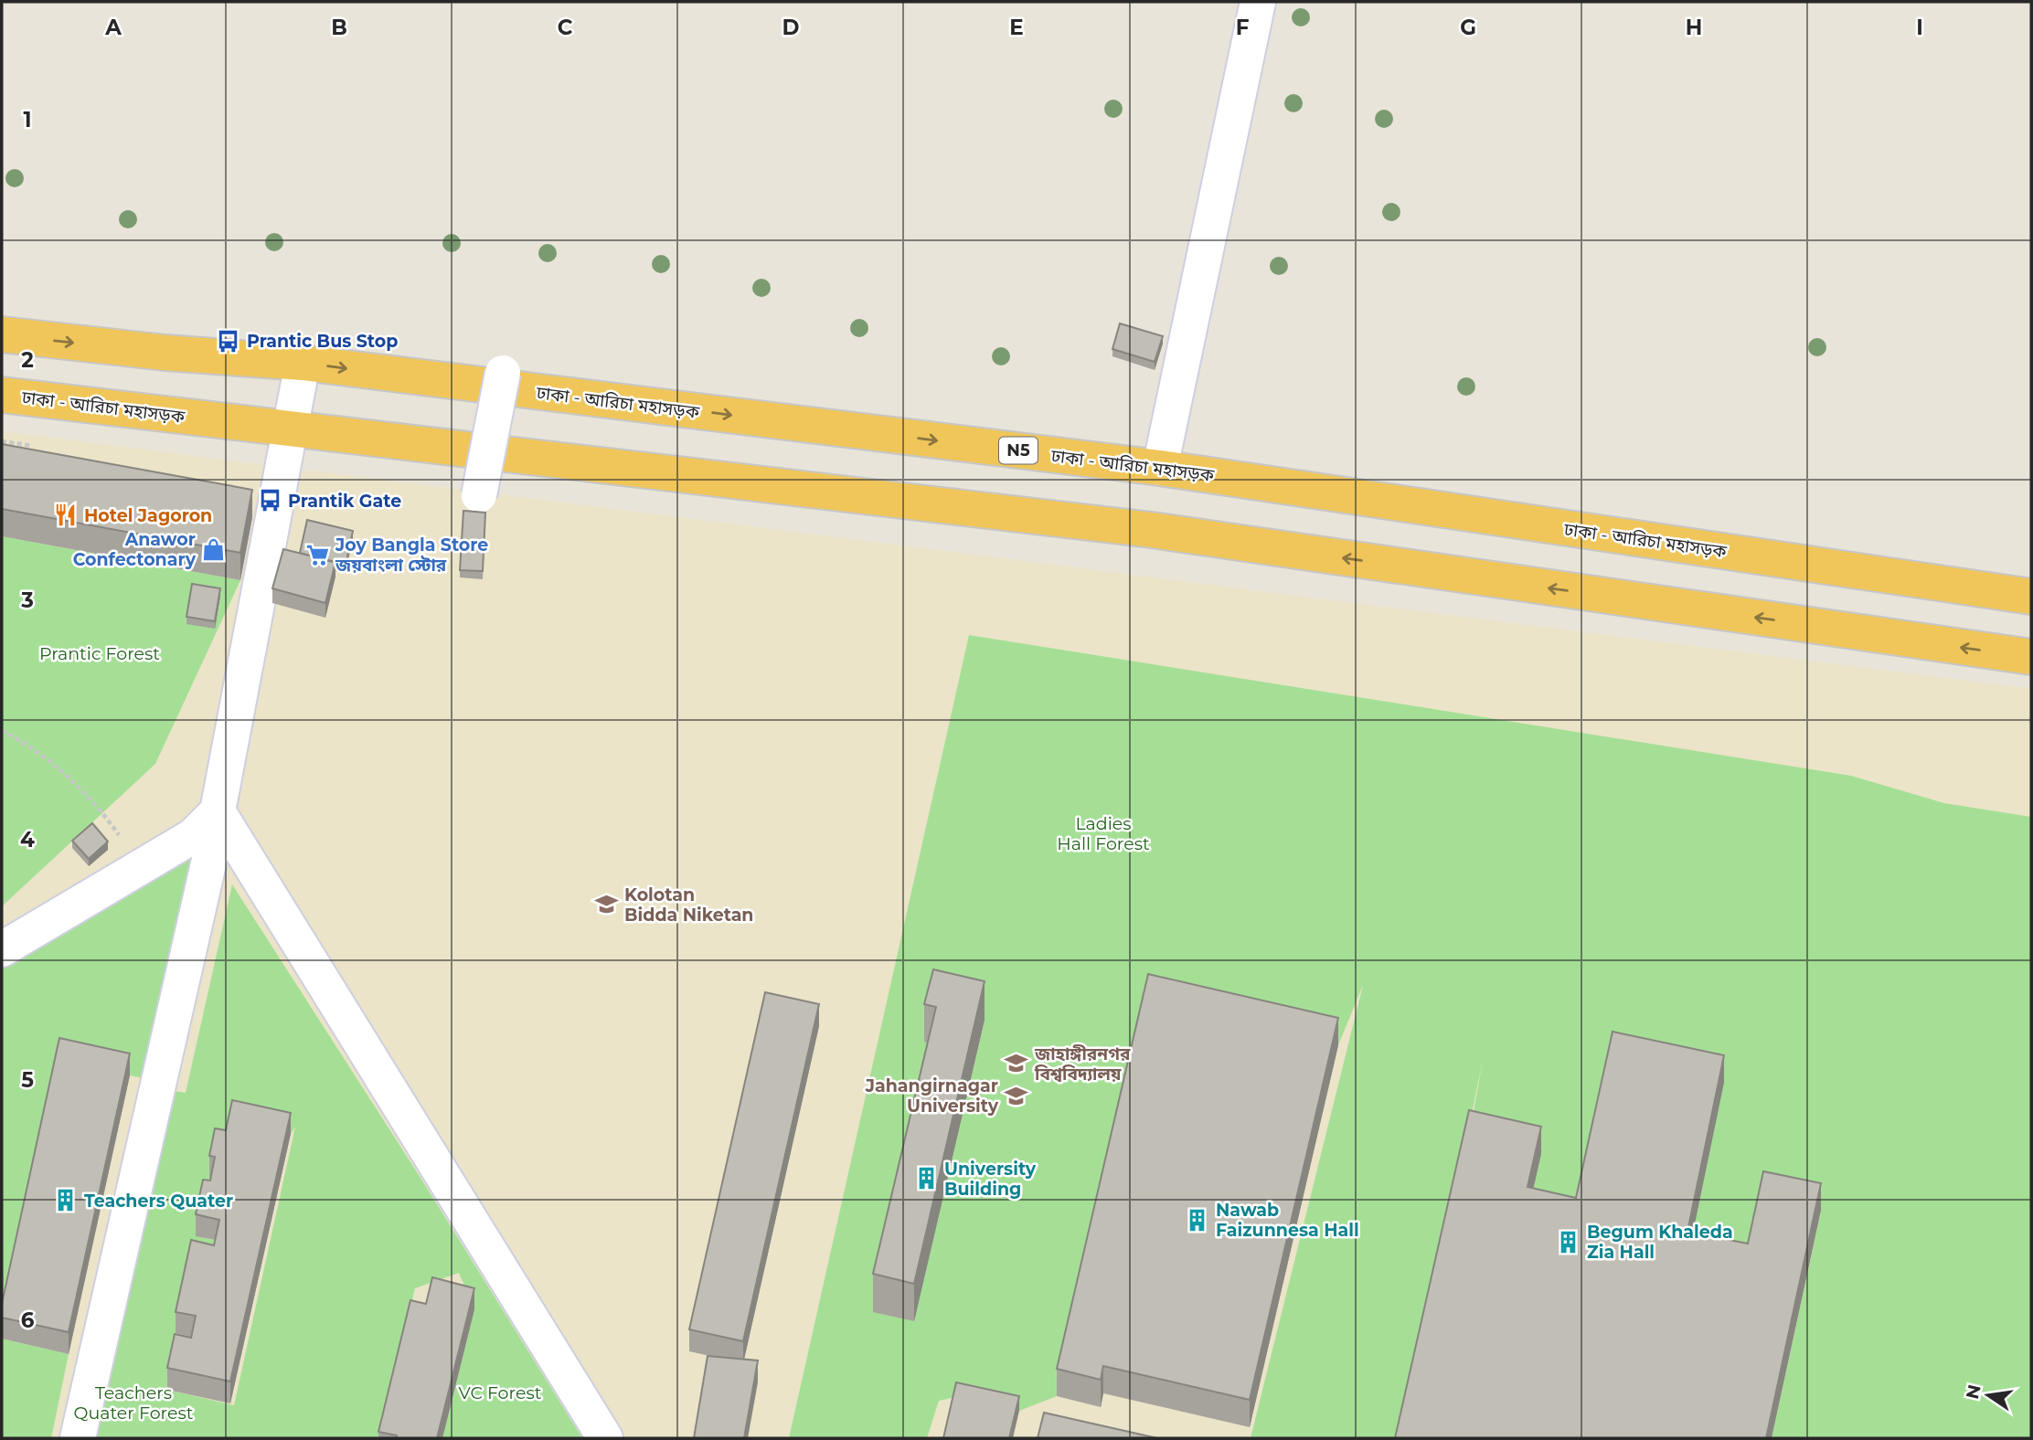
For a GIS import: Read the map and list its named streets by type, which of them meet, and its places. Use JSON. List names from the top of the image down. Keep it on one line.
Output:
{"streets":{"highway":["ঢাকা - আরিচা মহাসড়ক","N5"]},"parks":["Prantic Forest","Ladies Hall Forest","Teachers Quater Forest","VC Forest"],"places":{"bus stop":["Prantic Bus Stop","Prantik Gate"],"restaurant":["Hotel Jagoron"],"shop":["Anawor Confectonary"],"supermarket":["Joy Bangla Store জয়বাংলা স্টোর"],"school or university":["Kolotan Bidda Niketan","জাহাঙ্গীরনগর বিশ্ববিদ্যালয়","Jahangirnagar University"],"building":["University Building","Teachers Quater","Nawab Faizunnesa Hall","Begum Khaleda Zia Hall"]},"north":"left","grid":{"columns":["A","B","C","D","E","F","G","H","I"],"rows":["1","2","3","4","5","6"]}}
